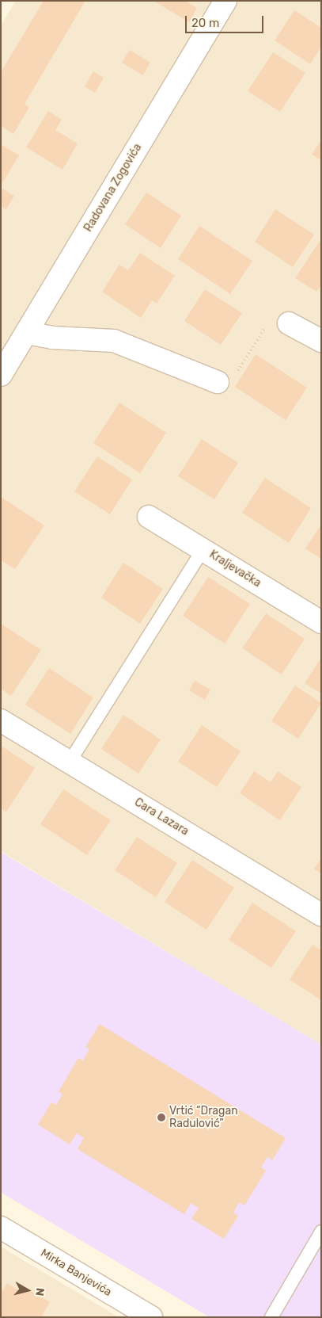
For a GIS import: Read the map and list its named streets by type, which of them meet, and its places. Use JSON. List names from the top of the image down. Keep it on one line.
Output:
{"streets":{"street":["Radovana Zogovića","Kraljevačka","Cara Lazara","Mirka Banjevića"]},"places":["Vrtić “Dragan Radulović”"],"scale_bar":"20 m","north":"right"}
